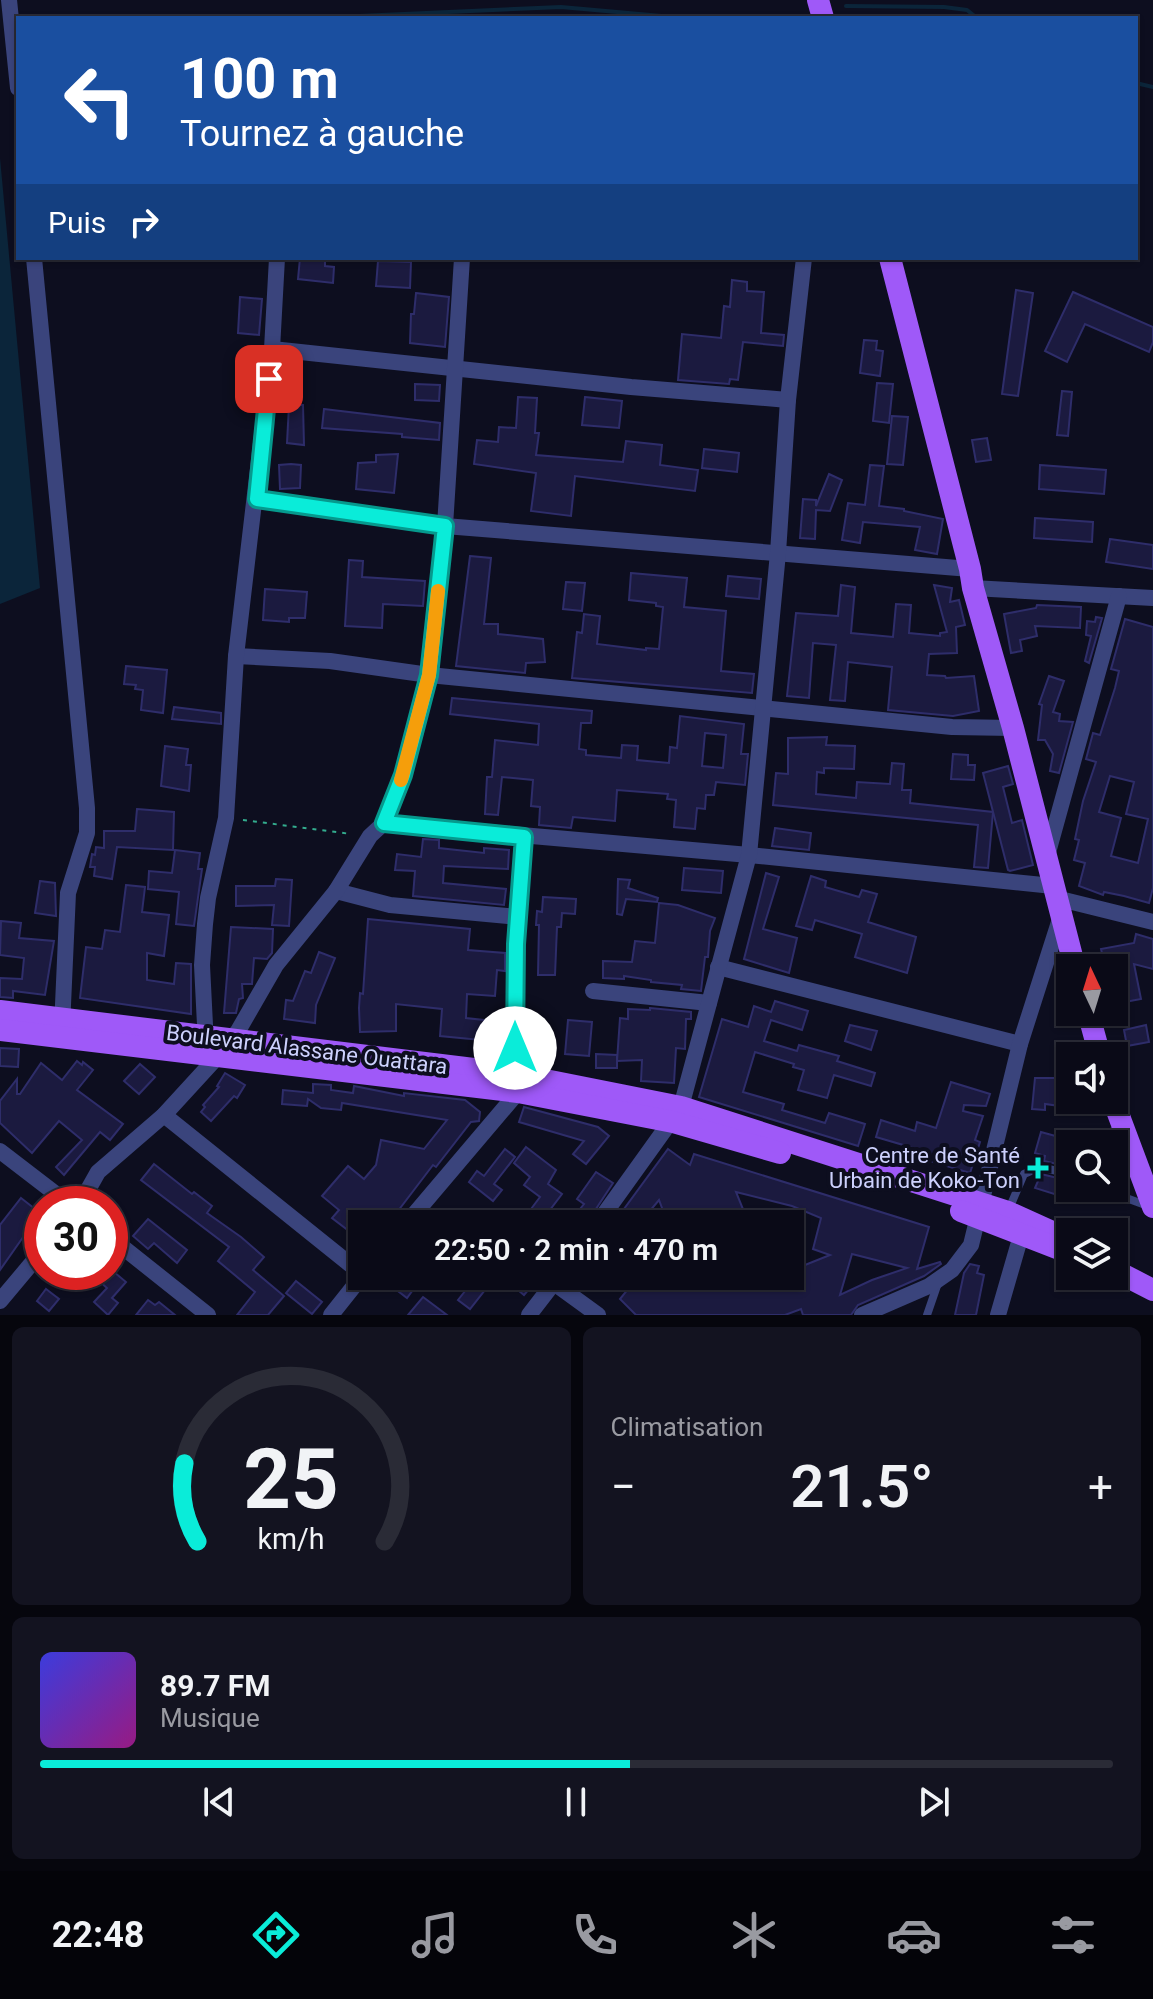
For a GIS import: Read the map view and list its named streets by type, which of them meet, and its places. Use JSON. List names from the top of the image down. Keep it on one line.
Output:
{"streets":{"main road":["Boulevard Alassane Ouattara"]},"places":{"health":["Centre de Santé Urbain de Koko-Ton"]},"north":"top","page":{"turn":["100 m","Tournez à gauche"],"then":"Puis","limit":"30","trip":"22:50 · 2 min · 470 m","tile":"Climatisation","heat":["−","21.5°","+"],"song":["89.7 FM","Musique"],"tabs":"22:48","gauge":["25","km/h"]}}
